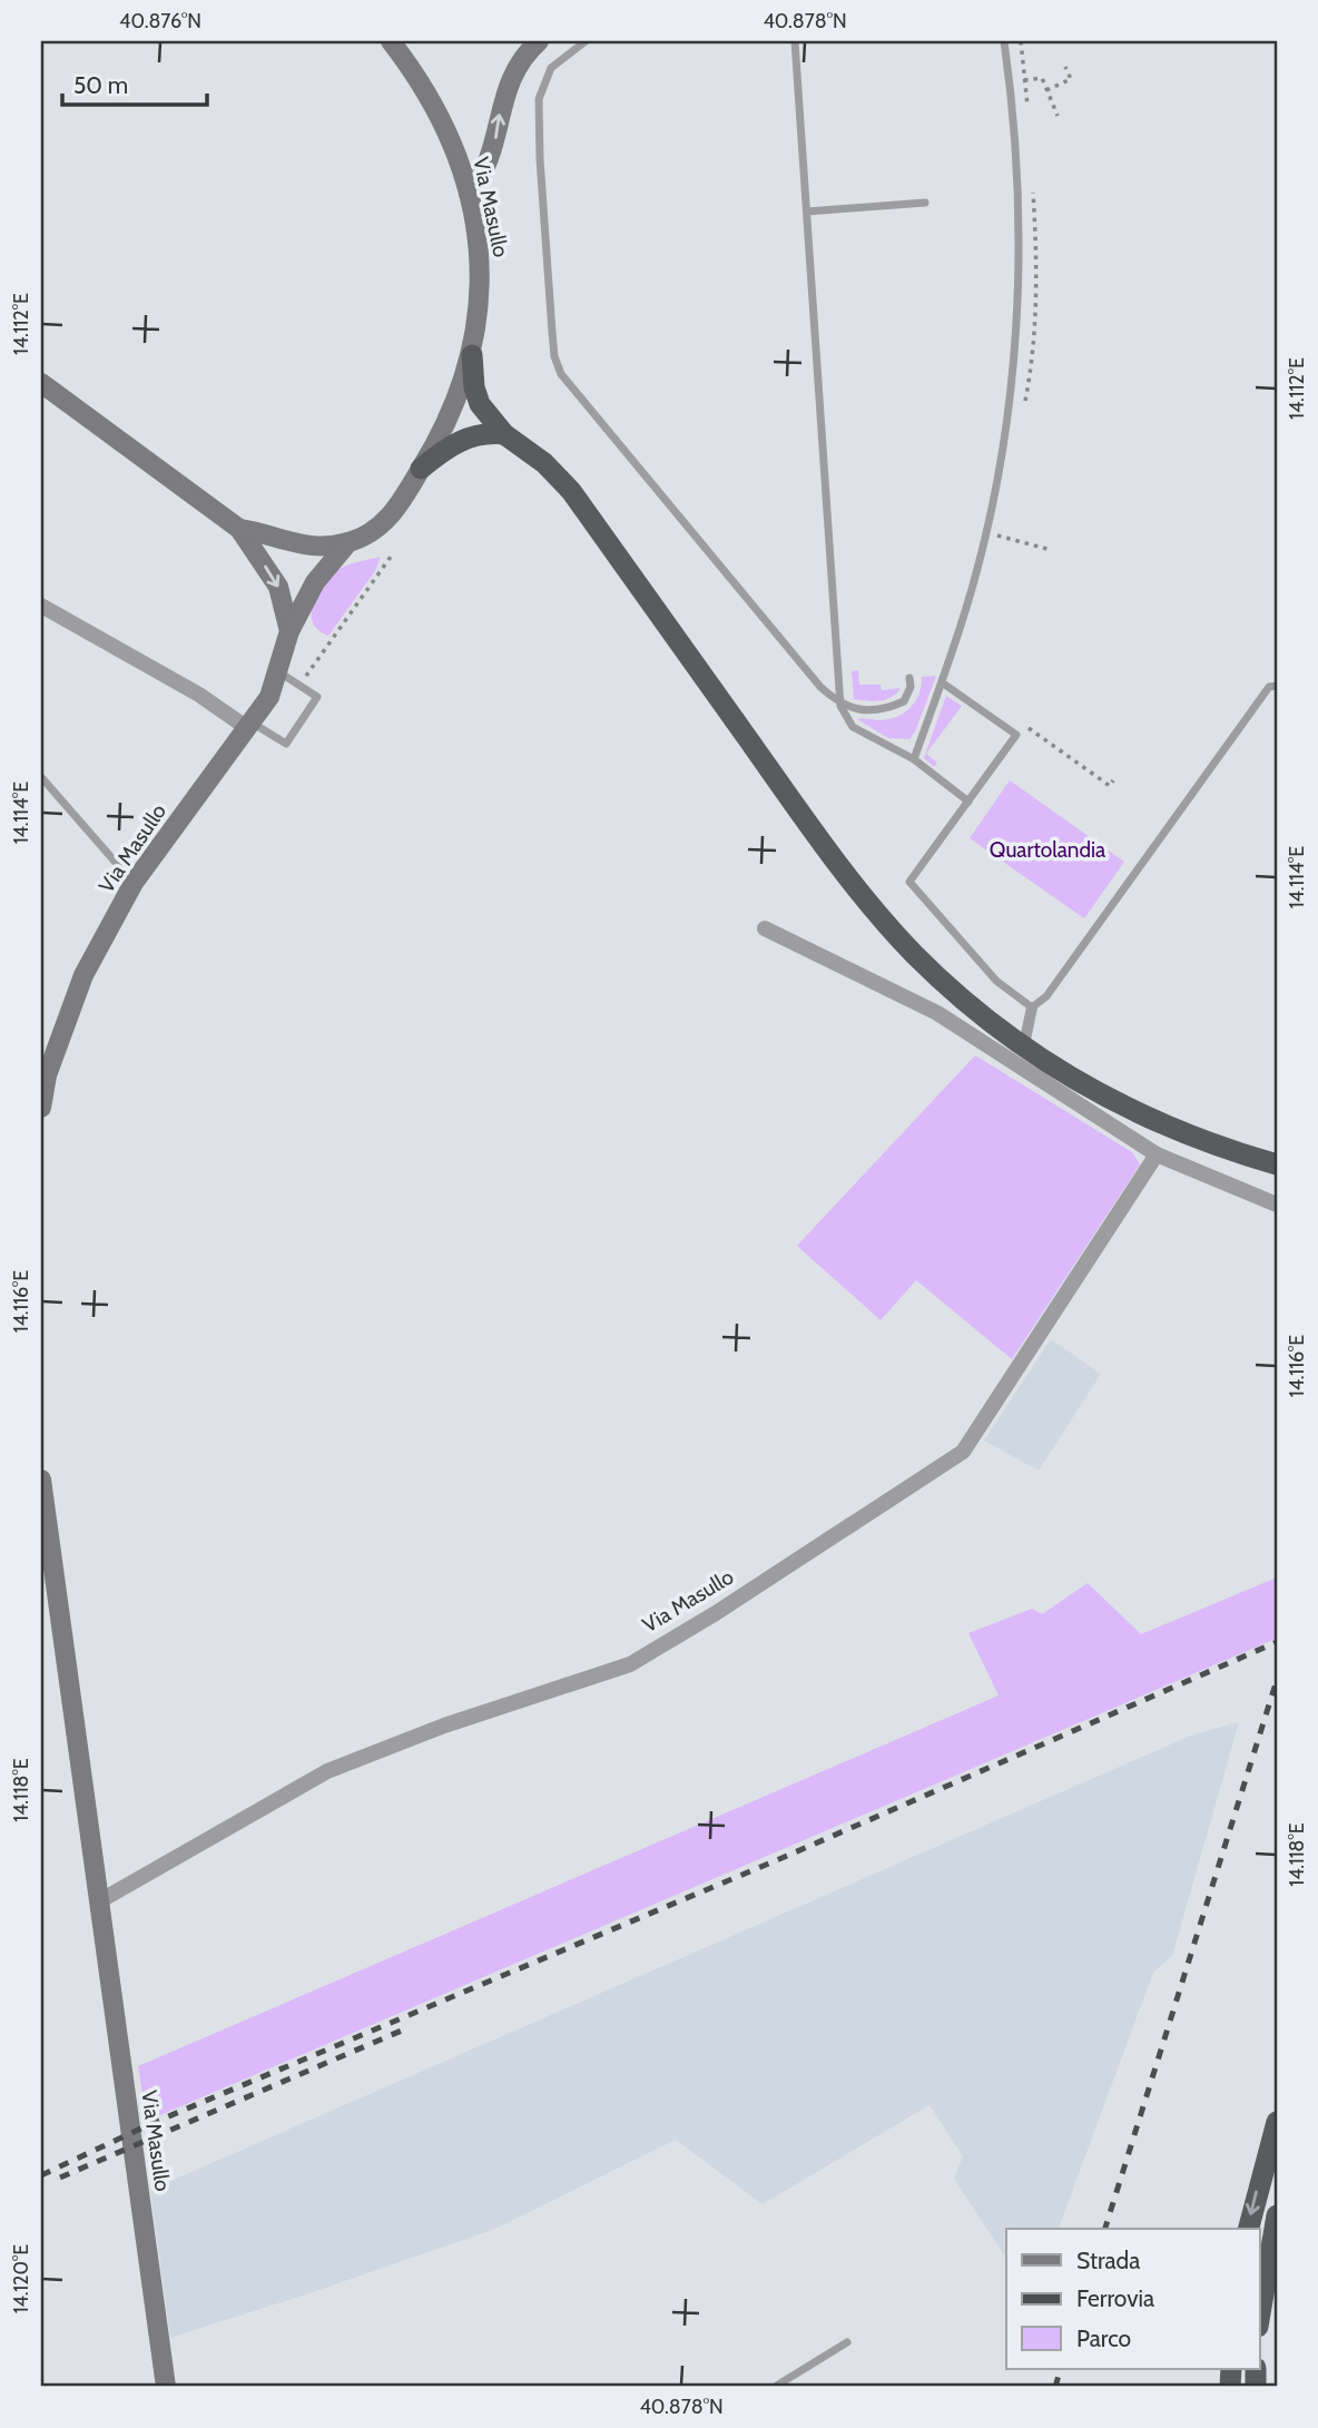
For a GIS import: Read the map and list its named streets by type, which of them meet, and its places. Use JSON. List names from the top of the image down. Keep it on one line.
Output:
{"streets":{"main road":["Via Masullo"]},"parks":["Quartolandia"],"legend":["Strada","Ferrovia","Parco"],"scale_bar":"50 m","coordinates":["40.876°N","40.878°N","14.112°E","14.114°E","14.116°E","14.118°E","14.120°E"]}
